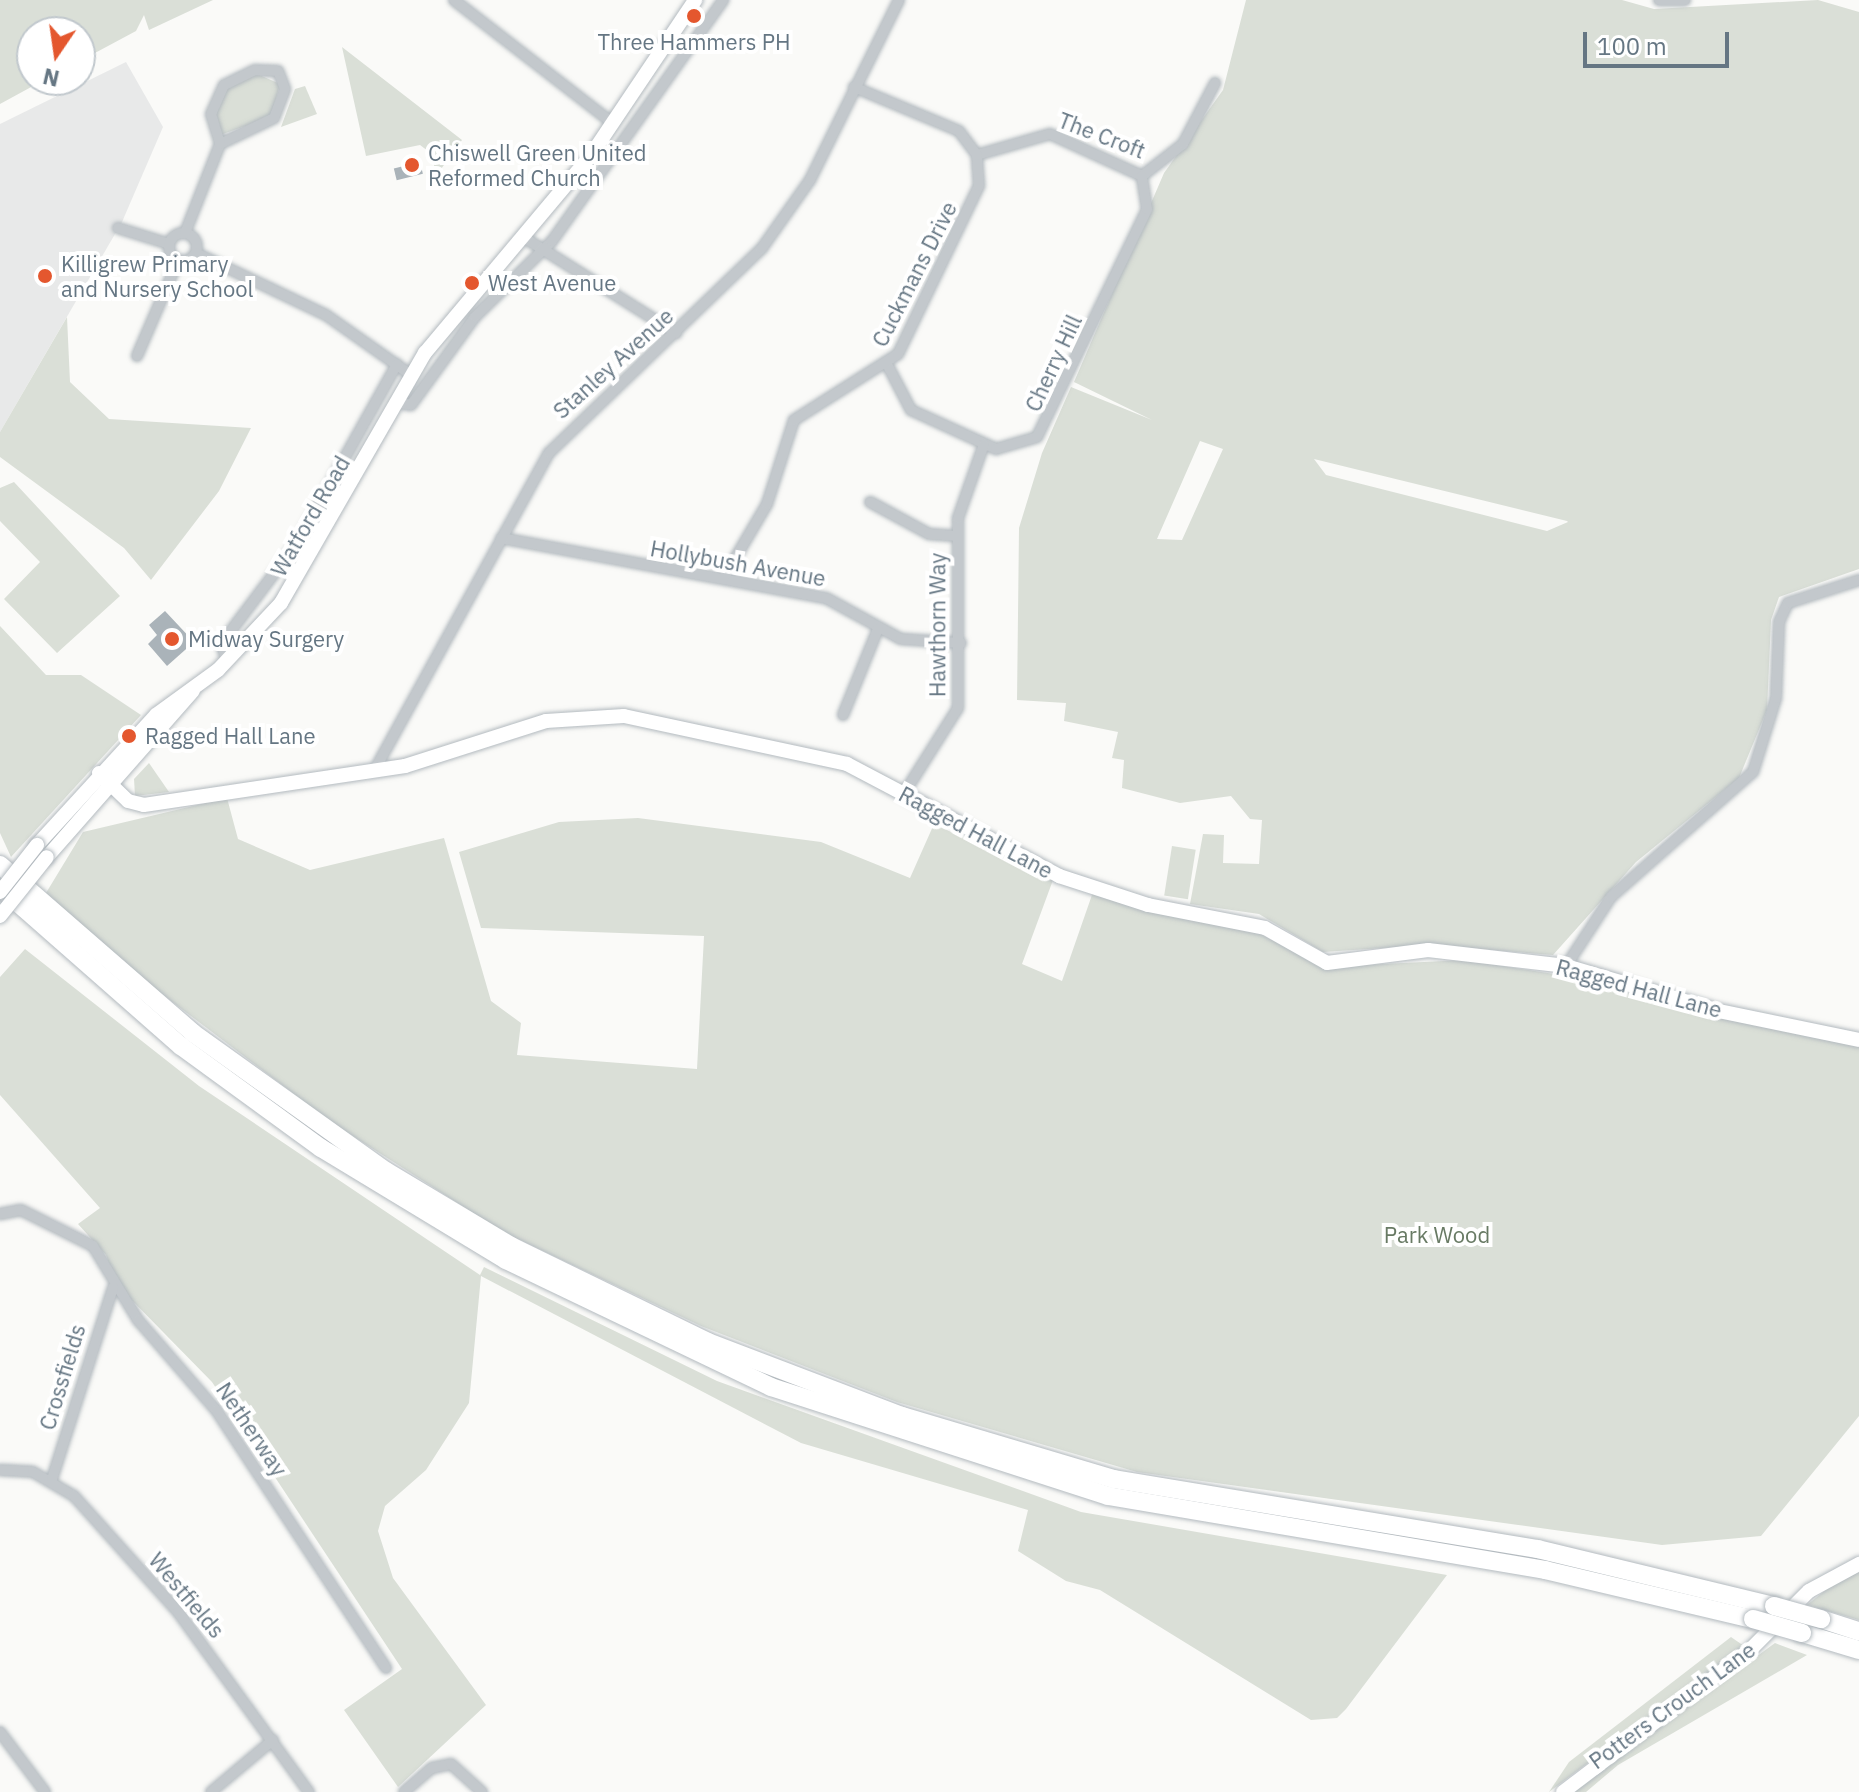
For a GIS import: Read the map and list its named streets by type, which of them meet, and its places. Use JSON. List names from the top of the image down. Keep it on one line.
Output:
{"streets":{"street":["The Croft","Cuckmans Drive","Stanley Avenue","Cherry Hill","Watford Road","Hollybush Avenue","Hawthorn Way","Ragged Hall Lane","Crossfields","Netherway","Westfields","Potters Crouch Lane"]},"crossings":[["The Croft","Cuckmans Drive"],["The Croft","Cherry Hill"],["Cuckmans Drive","Cherry Hill"],["Cuckmans Drive","Hollybush Avenue"],["Stanley Avenue","Hollybush Avenue"],["Stanley Avenue","Ragged Hall Lane"],["Cherry Hill","Hawthorn Way"],["Watford Road","Ragged Hall Lane"],["Hollybush Avenue","Hawthorn Way"],["Hawthorn Way","Ragged Hall Lane"],["Crossfields","Netherway"],["Crossfields","Westfields"]],"parks":["Park Wood"],"places":["Three Hammers PH","Chiswell Green United Reformed Church","Killigrew Primary and Nursery School","West Avenue","Midway Surgery","Ragged Hall Lane"],"scale_bar":"100 m","north":"bottom"}
